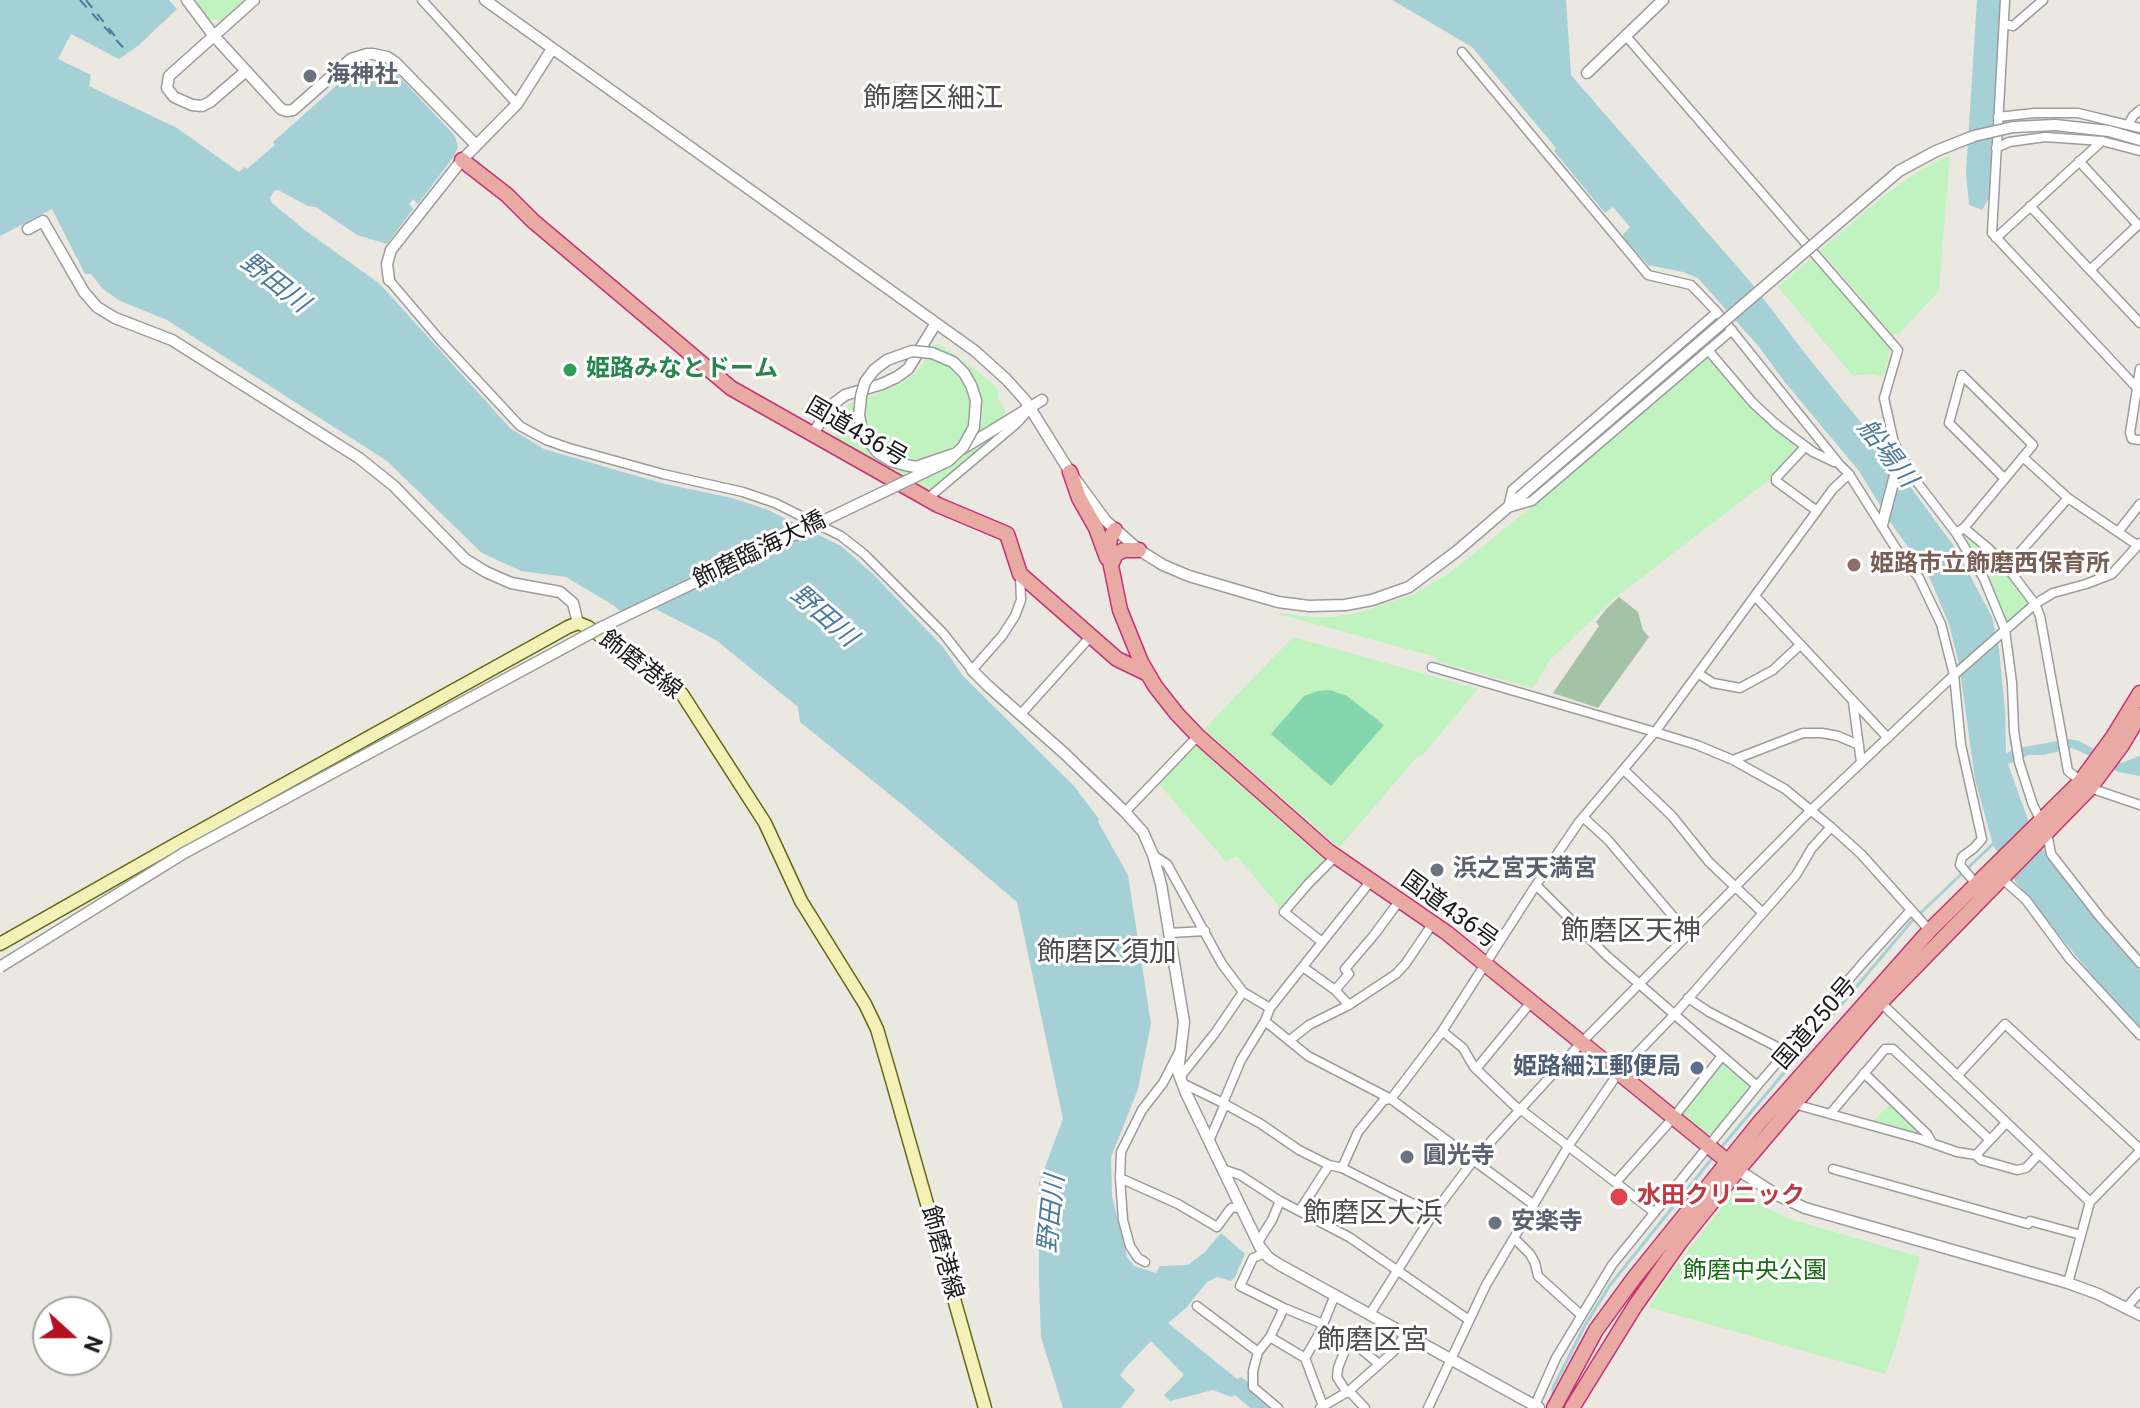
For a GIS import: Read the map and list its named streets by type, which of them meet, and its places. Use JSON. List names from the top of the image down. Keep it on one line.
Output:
{"streets":{"highway":["国道436号","国道250号"],"main road":["飾磨港線"],"street":["飾磨臨海大橋"]},"crossings":[["国道436号","国道250号"]],"districts":["飾磨区細江","飾磨区天神","飾磨区須加","飾磨区大浜","飾磨区宮"],"water":["野田川","船場川"],"parks":["飾磨中央公園"],"places":["海神社","姫路みなとドーム","姫路市立飾磨西保育所","浜之宮天満宮","姫路細江郵便局","圓光寺","水田クリニック","安楽寺"],"north":"right"}
